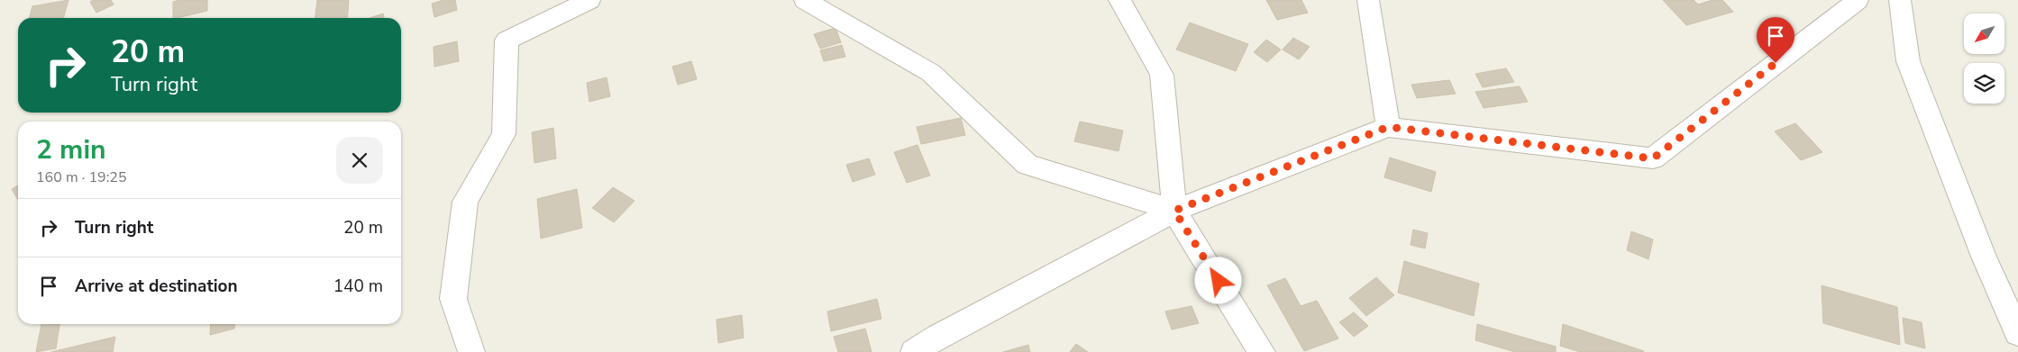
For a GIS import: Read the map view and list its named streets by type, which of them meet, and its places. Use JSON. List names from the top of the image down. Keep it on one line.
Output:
{"north":"bottom left","page":{"turn":["20 m","Turn right"],"heading":["2 min","160 m · 19:25"],"list":[{"name":"Turn right","value":"20 m"},{"name":"Arrive at destination","value":"140 m"}]}}
